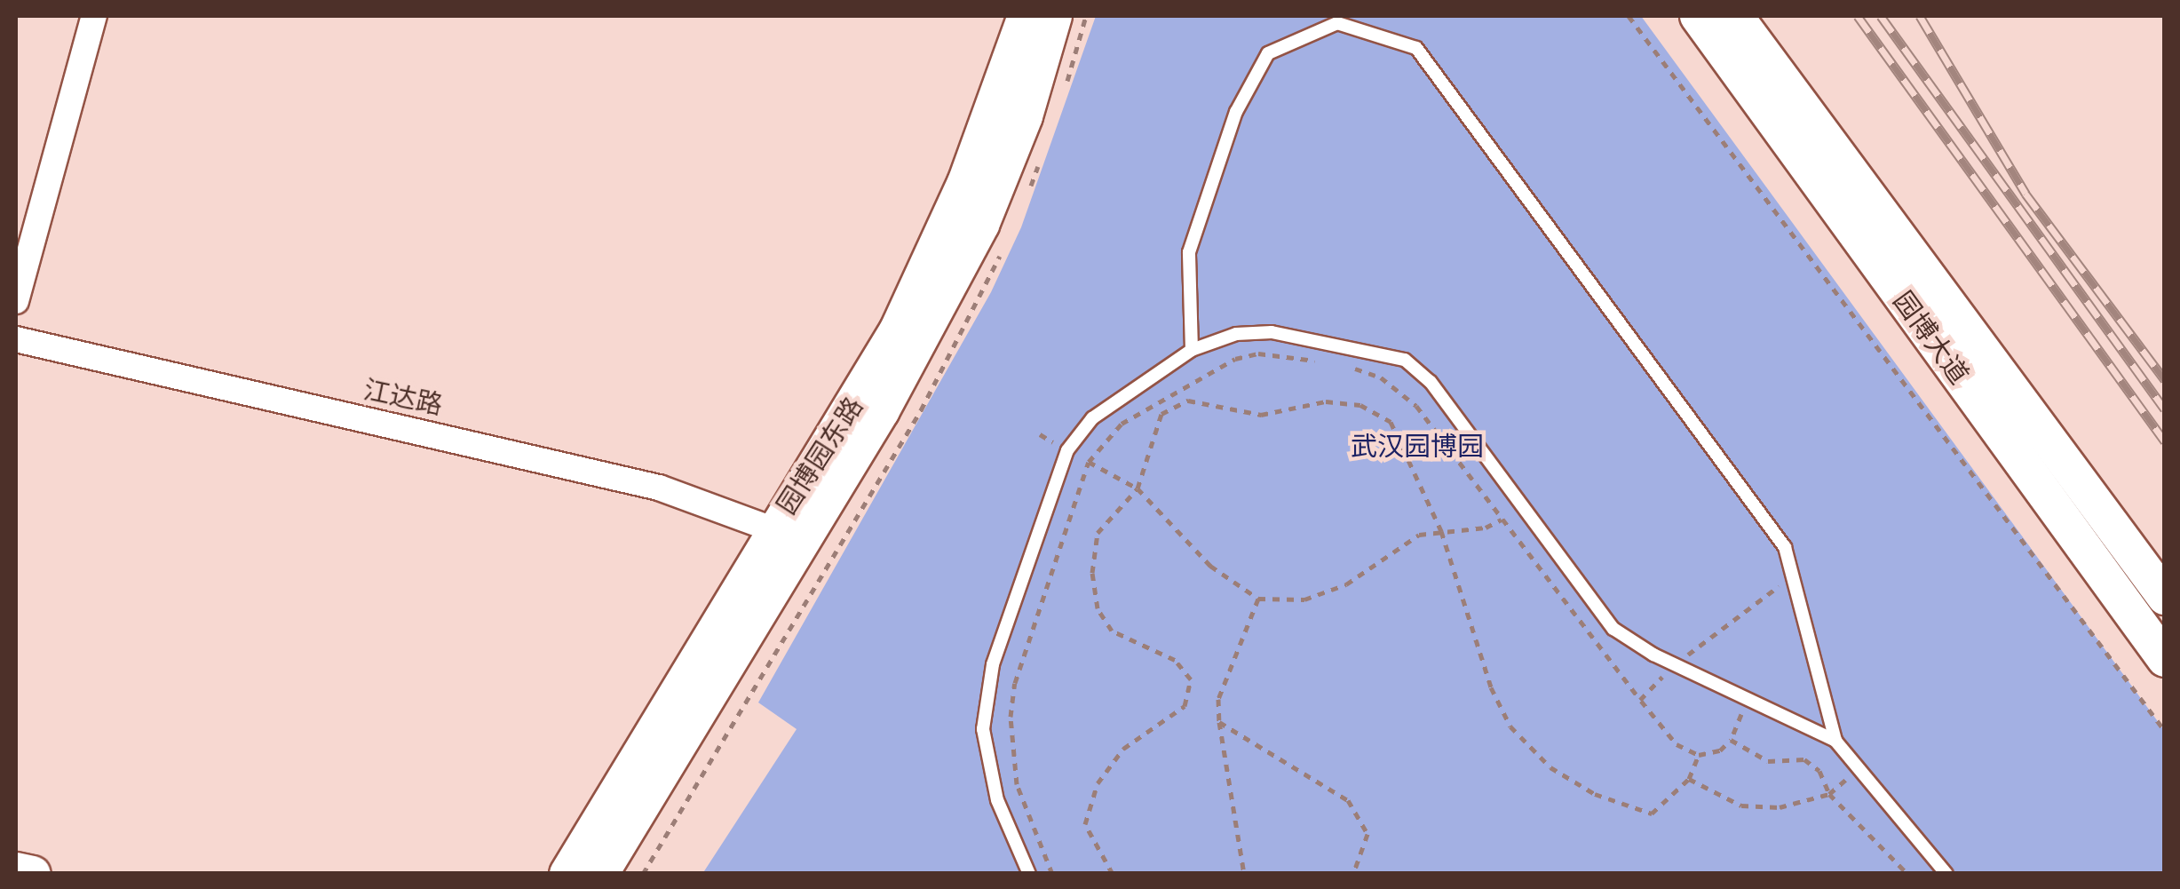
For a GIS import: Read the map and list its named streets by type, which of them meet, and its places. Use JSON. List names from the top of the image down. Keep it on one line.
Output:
{"streets":{"main road":["园博大道","园博园东路"],"street":["江达路"]},"crossings":[["江达路","园博园东路"]],"parks":["武汉园博园"]}
